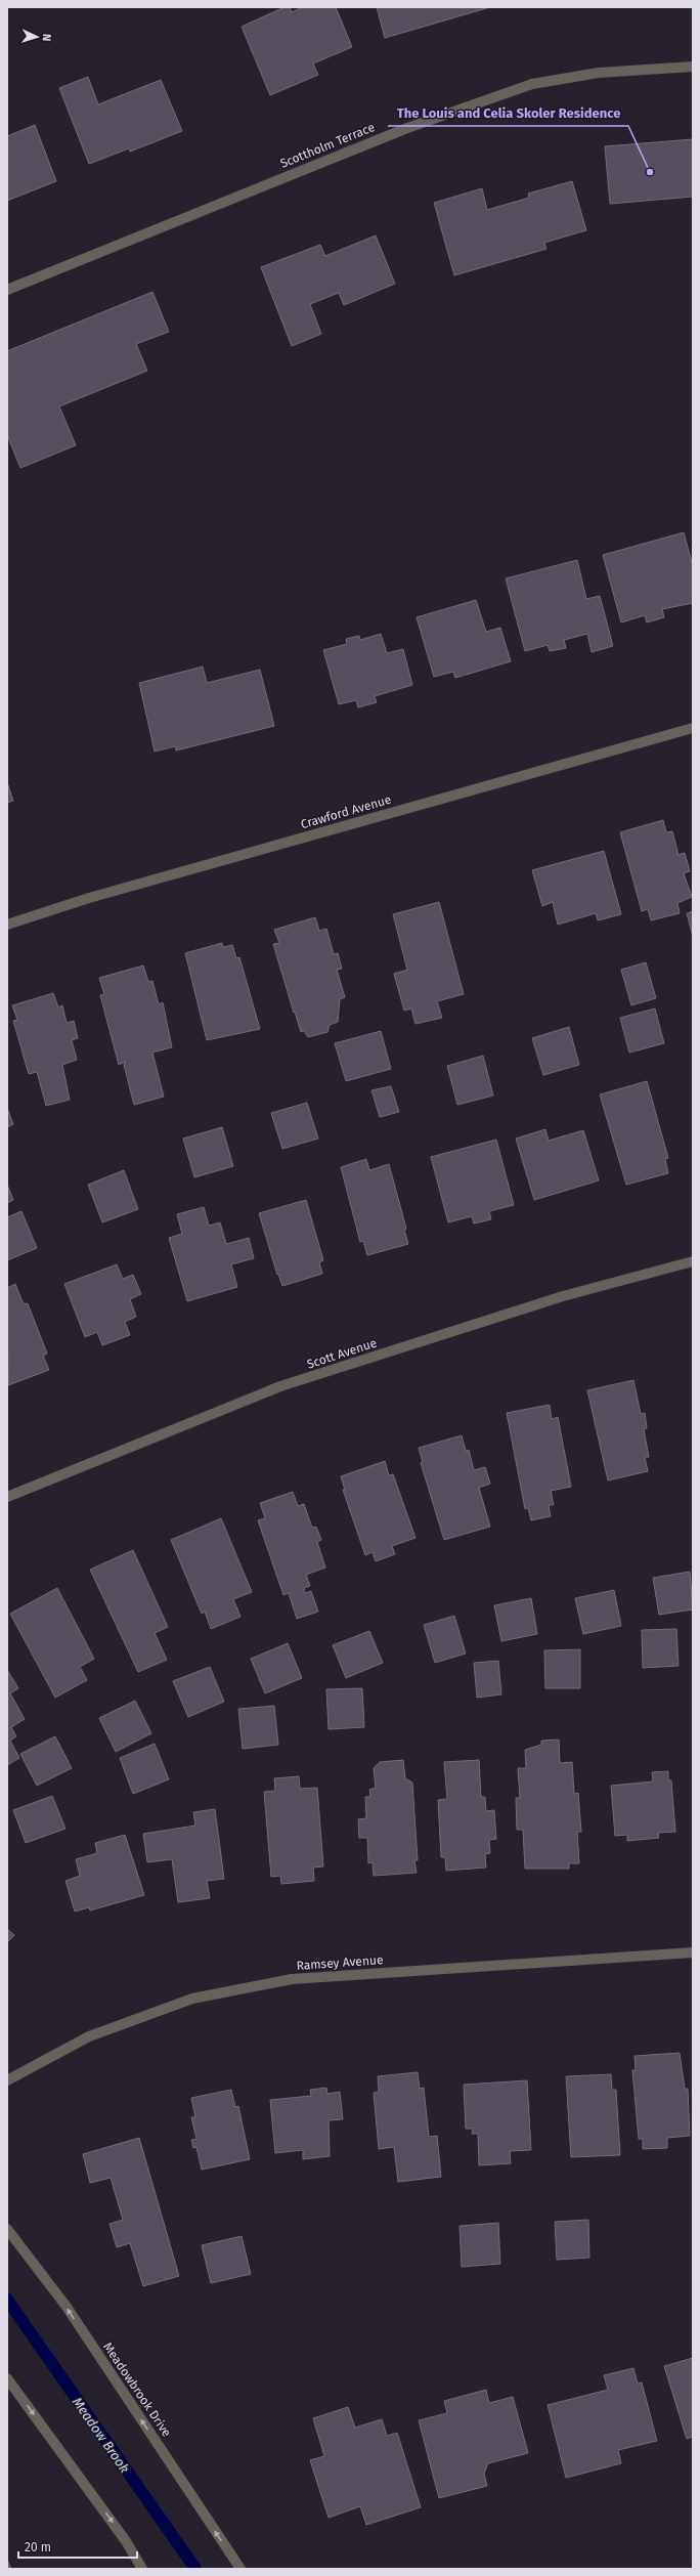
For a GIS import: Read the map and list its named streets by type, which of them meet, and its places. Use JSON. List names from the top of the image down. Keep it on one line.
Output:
{"streets":{"street":["Scottholm Terrace","Crawford Avenue","Scott Avenue","Ramsey Avenue","Meadowbrook Drive"]},"water":["Meadow Brook"],"places":["The Louis and Celia Skoler Residence"],"scale_bar":"20 m","north":"right"}
